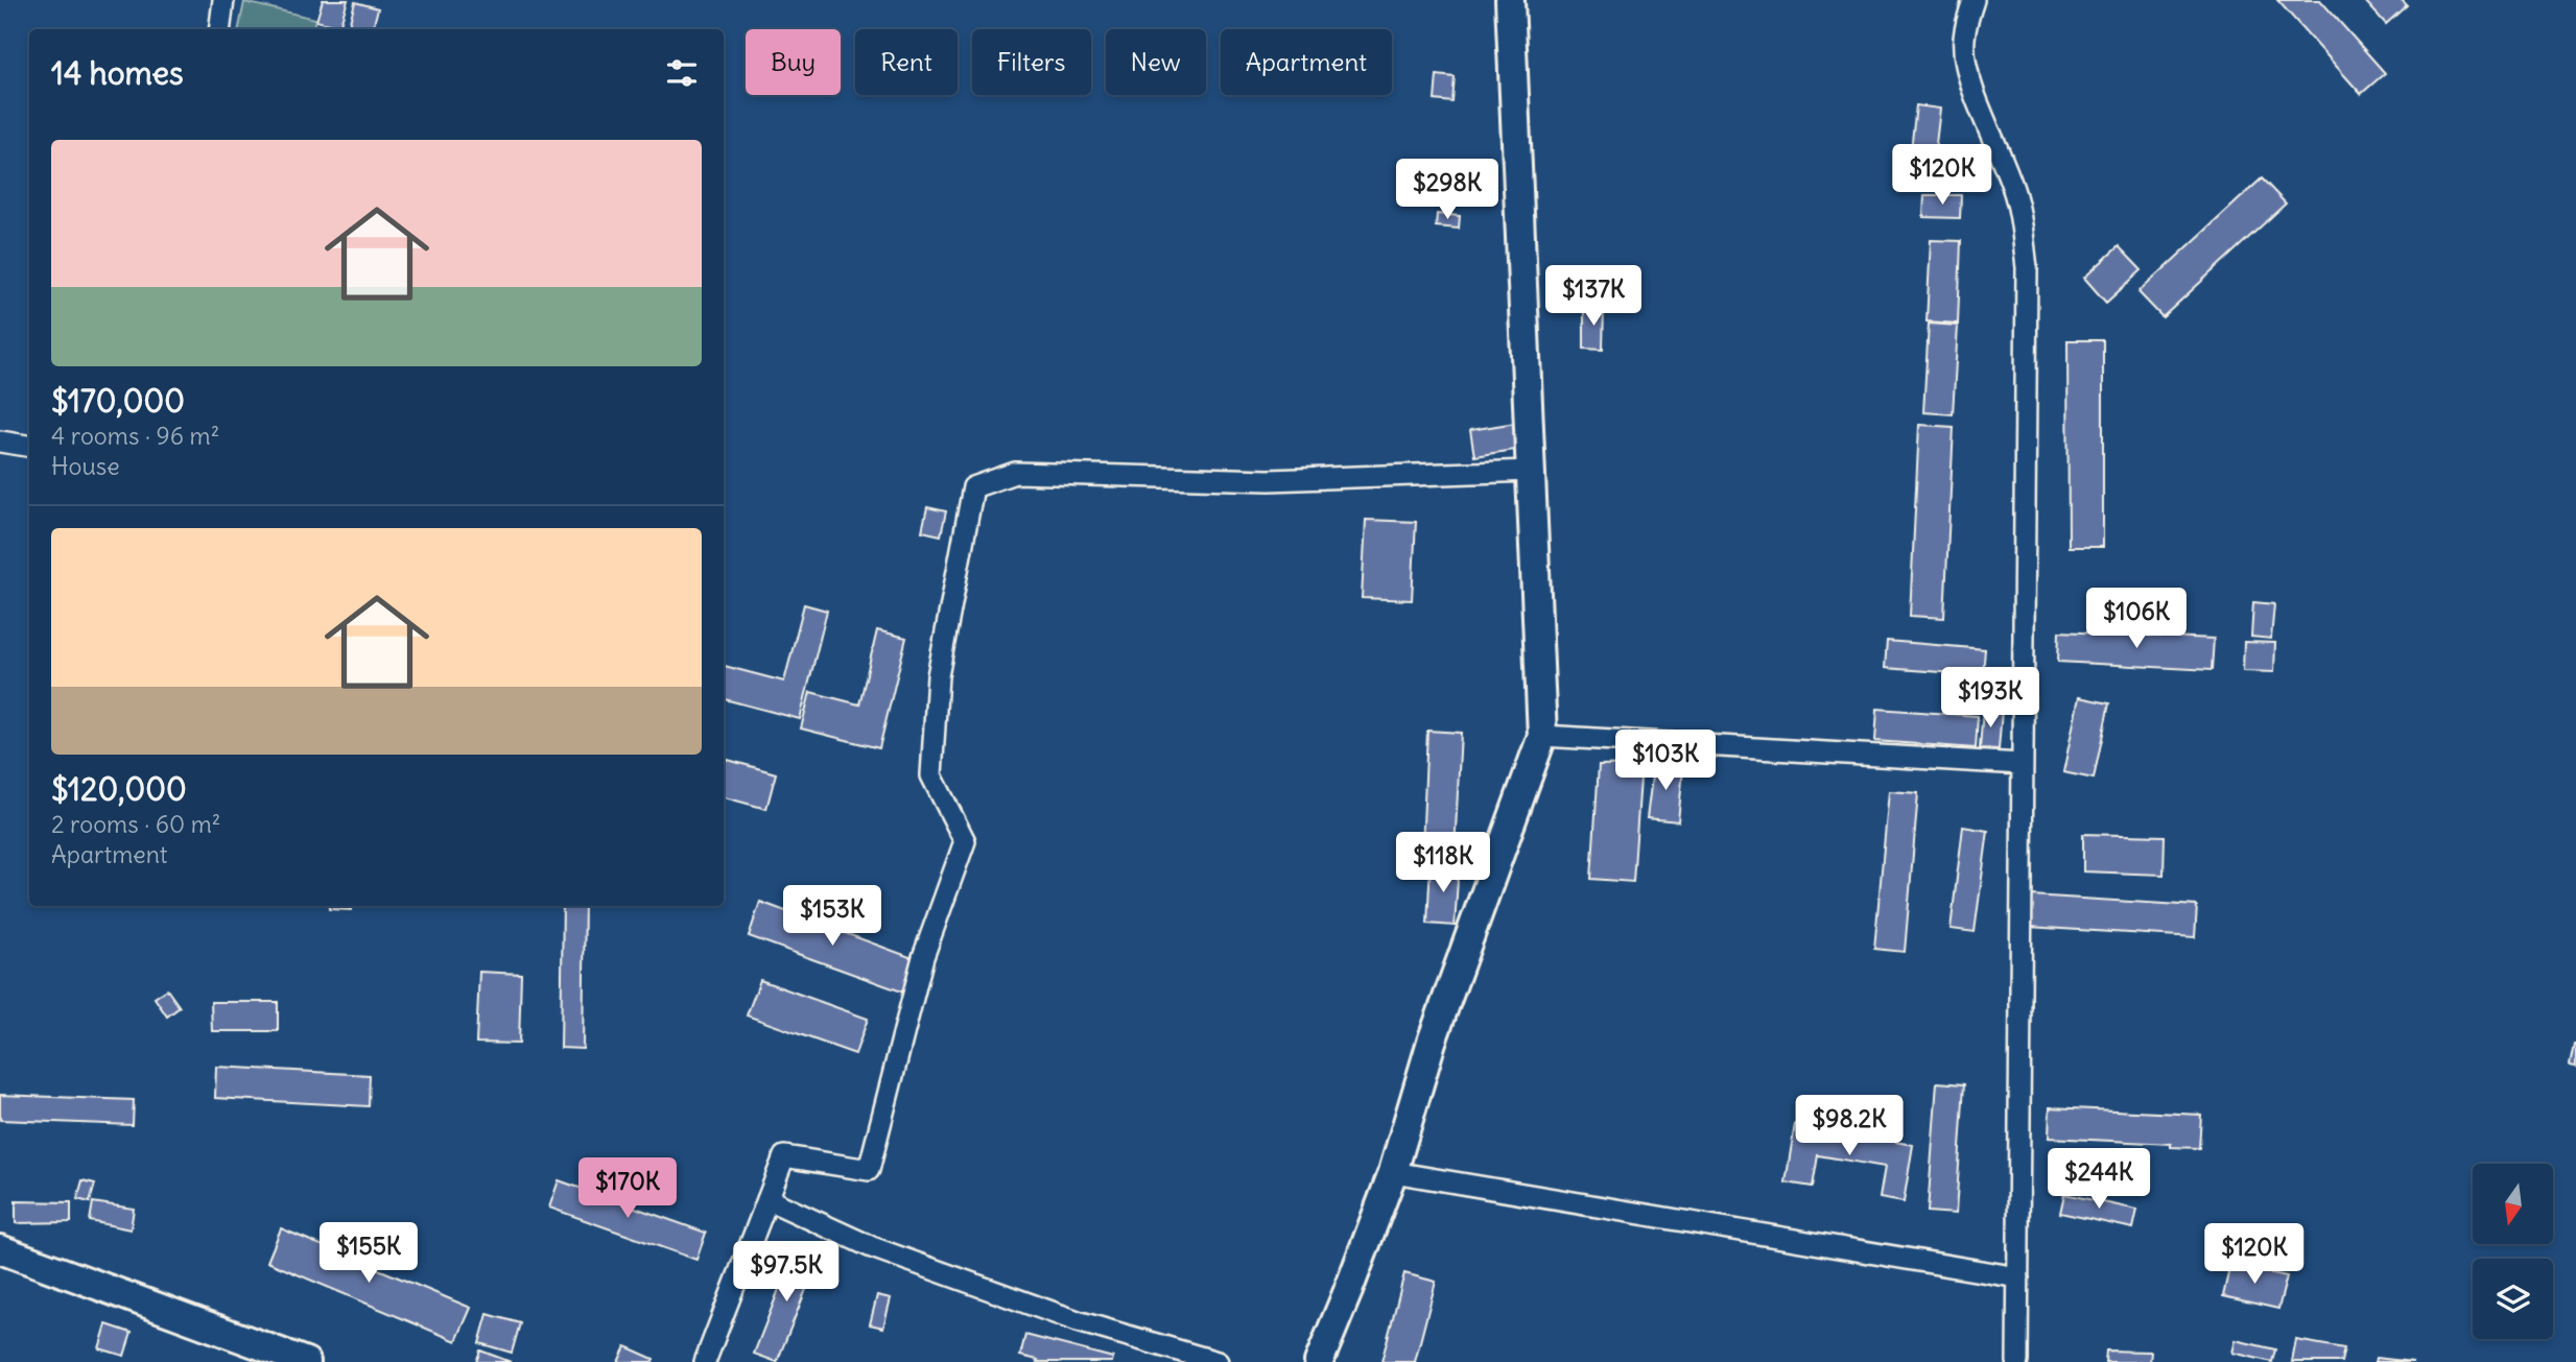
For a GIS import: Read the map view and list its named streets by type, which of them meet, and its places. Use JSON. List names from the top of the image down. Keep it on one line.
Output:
{"north":"bottom","page":{"chip":["Buy","Rent","Filters","New","Apartment"],"heading":"14 homes","list":[{"name":"$170,000","note":"4 rooms · 96 m² · House"},{"name":"$120,000","note":"2 rooms · 60 m² · Apartment"}],"price":["$120K","$298K","$137K","$106K","$193K","$103K","$118K","$153K","$98.2K","$244K","$170K","$155K","$120K","$97.5K"]}}
